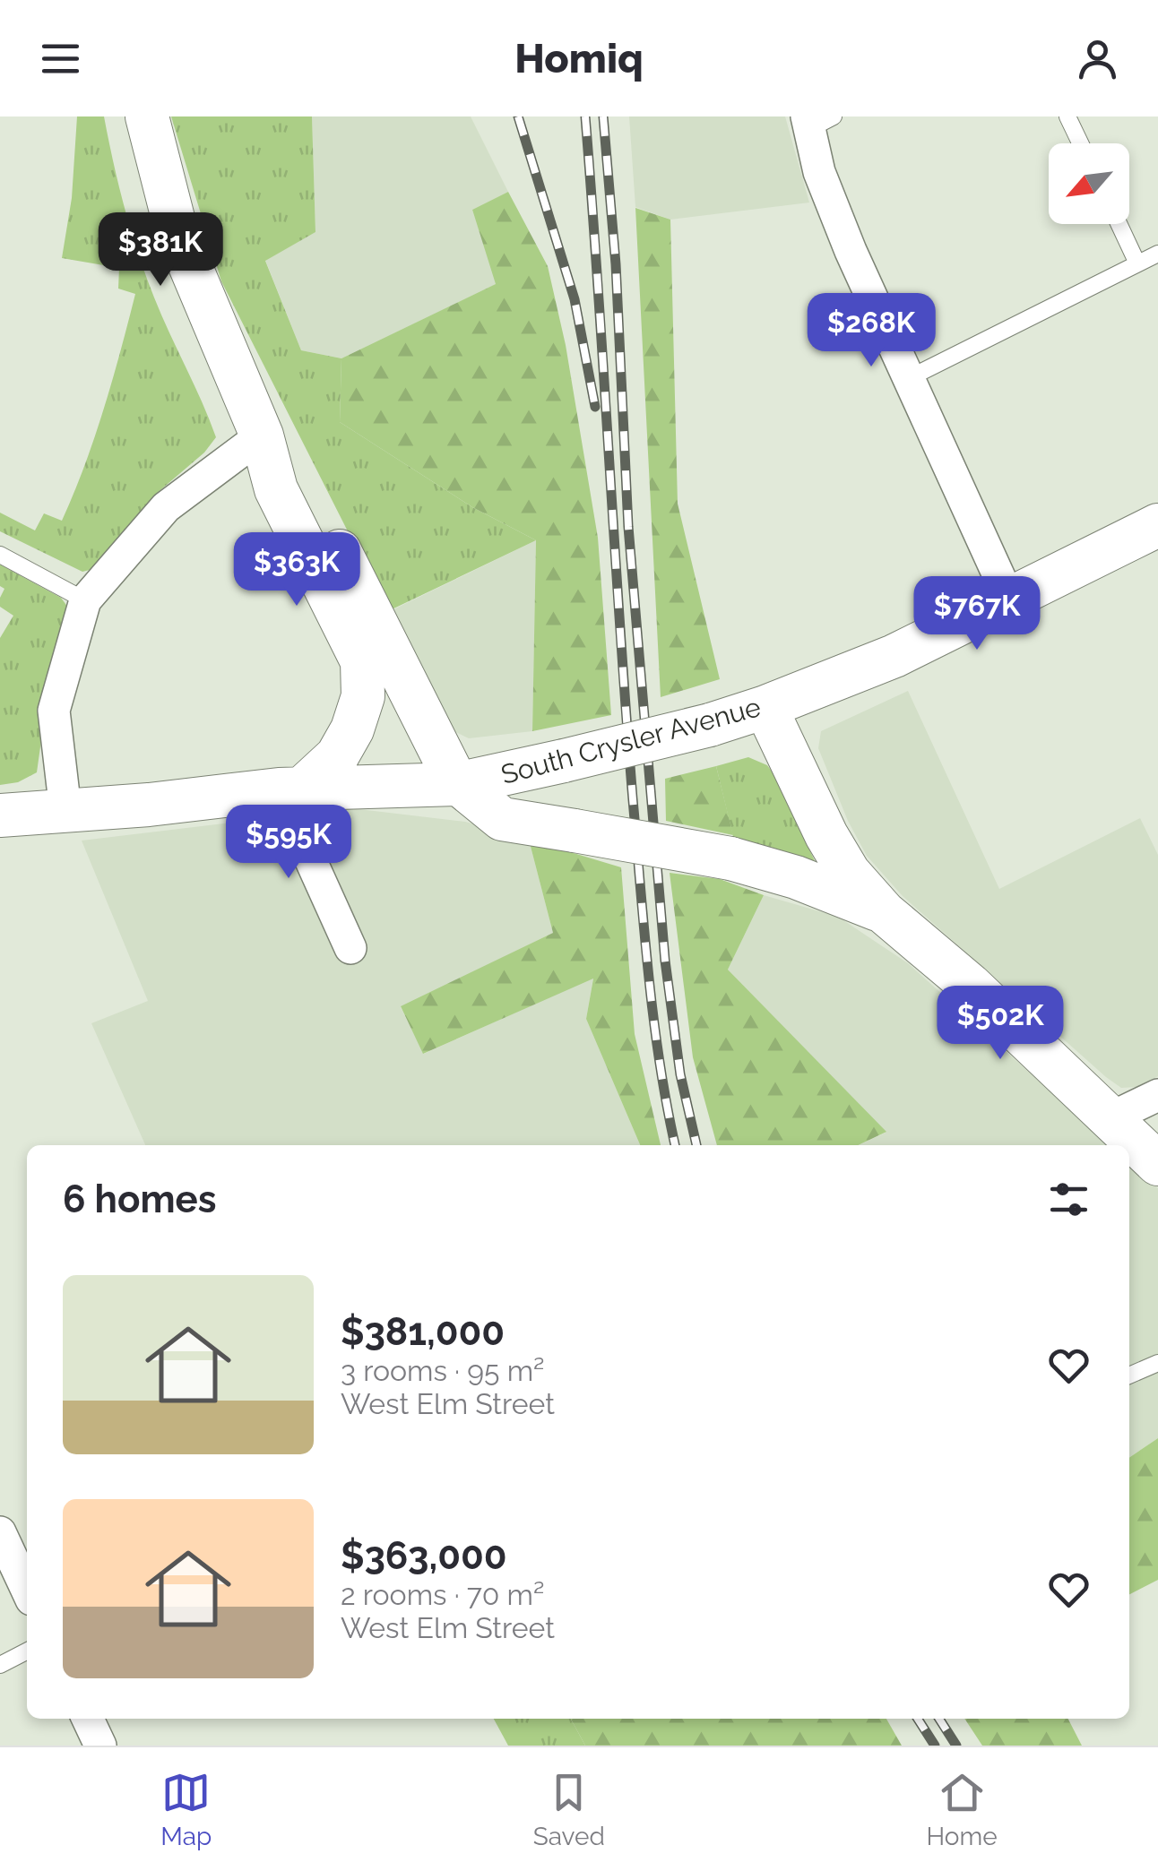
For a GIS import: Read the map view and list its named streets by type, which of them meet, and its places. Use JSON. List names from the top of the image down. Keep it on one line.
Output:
{"streets":{"street":["South Crysler Avenue"]},"north":"bottom left","page":{"header":"Homiq","price":["$381K","$268K","$363K","$767K","$595K","$502K"],"heading":"6 homes","list":[{"name":"$381,000","note":"3 rooms · 95 m² · West Elm Street"},{"name":"$363,000","note":"2 rooms · 70 m² · West Elm Street"}],"tabs":["Map","Saved","Home"]}}
